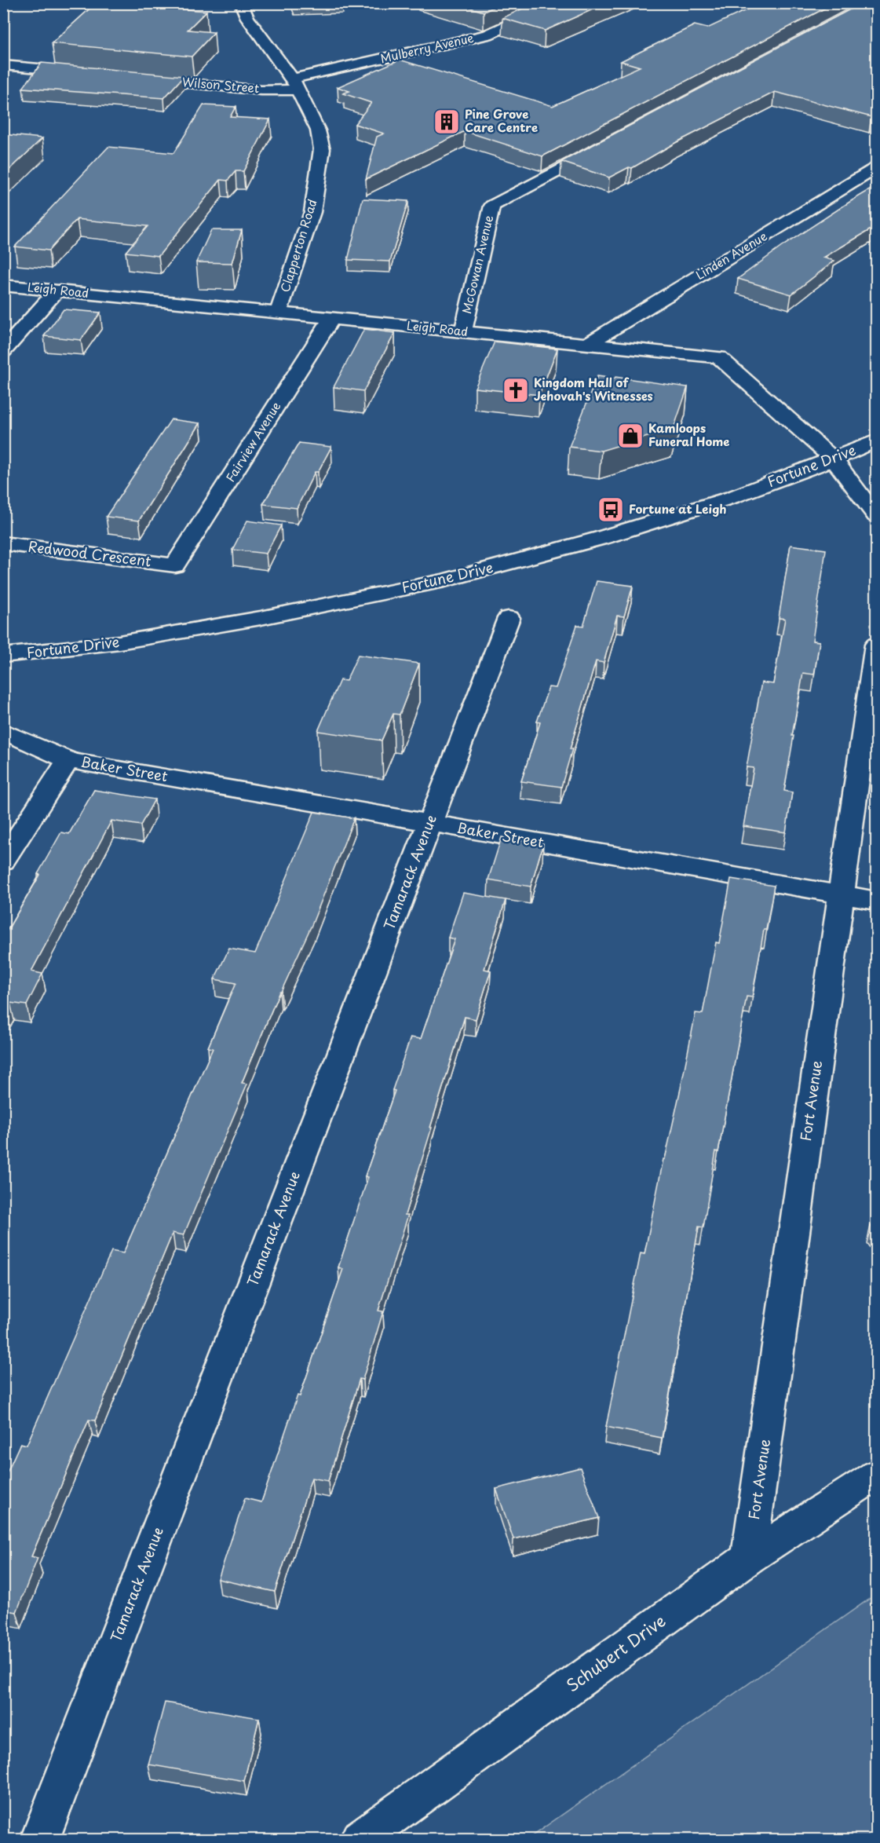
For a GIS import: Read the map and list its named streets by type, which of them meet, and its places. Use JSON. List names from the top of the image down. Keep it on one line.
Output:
{"streets":{"street":["Mulberry Avenue","Wilson Street","Clapperton Road","Linden Avenue","McGowan Avenue","Leigh Road","Fairview Avenue","Fortune Drive","Redwood Crescent","Baker Street","Tamarack Avenue","Fort Avenue","Schubert Drive"]},"crossings":[["Mulberry Avenue","Wilson Street"],["Mulberry Avenue","Clapperton Road"],["Wilson Street","Clapperton Road"],["Clapperton Road","Leigh Road"],["Linden Avenue","Leigh Road"],["McGowan Avenue","Leigh Road"],["Leigh Road","Fairview Avenue"],["Leigh Road","Fortune Drive"],["Fairview Avenue","Redwood Crescent"],["Baker Street","Tamarack Avenue"],["Baker Street","Fort Avenue"],["Fort Avenue","Schubert Drive"]],"places":{"building":["Pine Grove Care Centre"],"church":["Kingdom Hall of Jehovah's Witnesses"],"shop":["Kamloops Funeral Home"],"bus stop":["Fortune at Leigh"]}}
